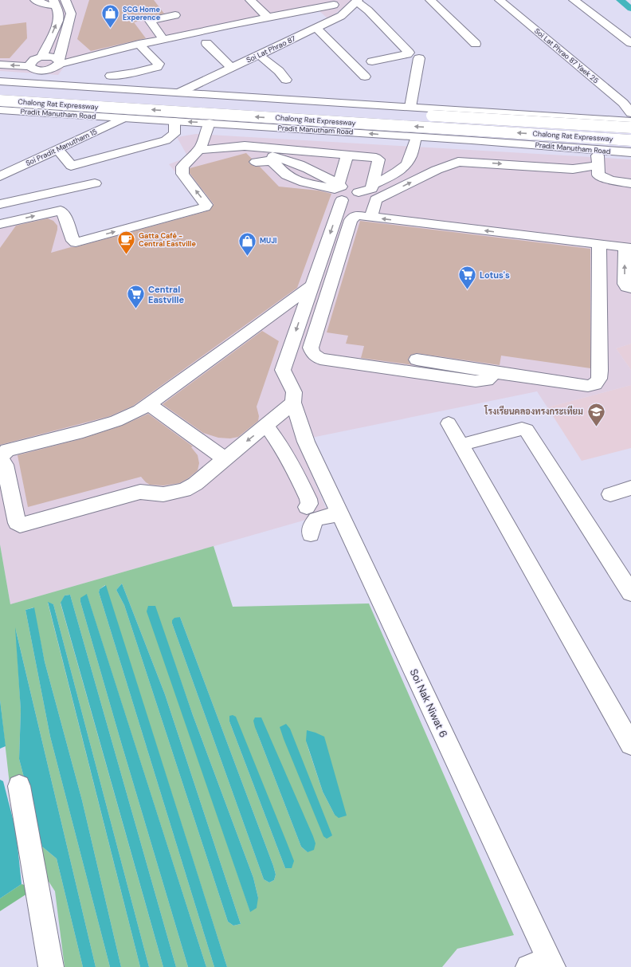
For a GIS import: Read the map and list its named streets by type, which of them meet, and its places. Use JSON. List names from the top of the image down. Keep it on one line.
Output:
{"streets":{"main road":["Soi Lat Phrao 87","Soi Lat Phrao 87 Yaek 25","Chalong Rat Expressway","Pradit Manutham Road","Soi Pradit Manutham 15","Soi Nak Niwat 6"]},"crossings":[["Pradit Manutham Road","Soi Pradit Manutham 15"]],"places":{"shop":["SCG Home Experence","MUJI"],"cafe":["Gatta Café - Central Eastville"],"supermarket":["Lotus's","Central Eastville"],"school or university":["โรงเรียนคลองทรงกระเทียม"]}}
